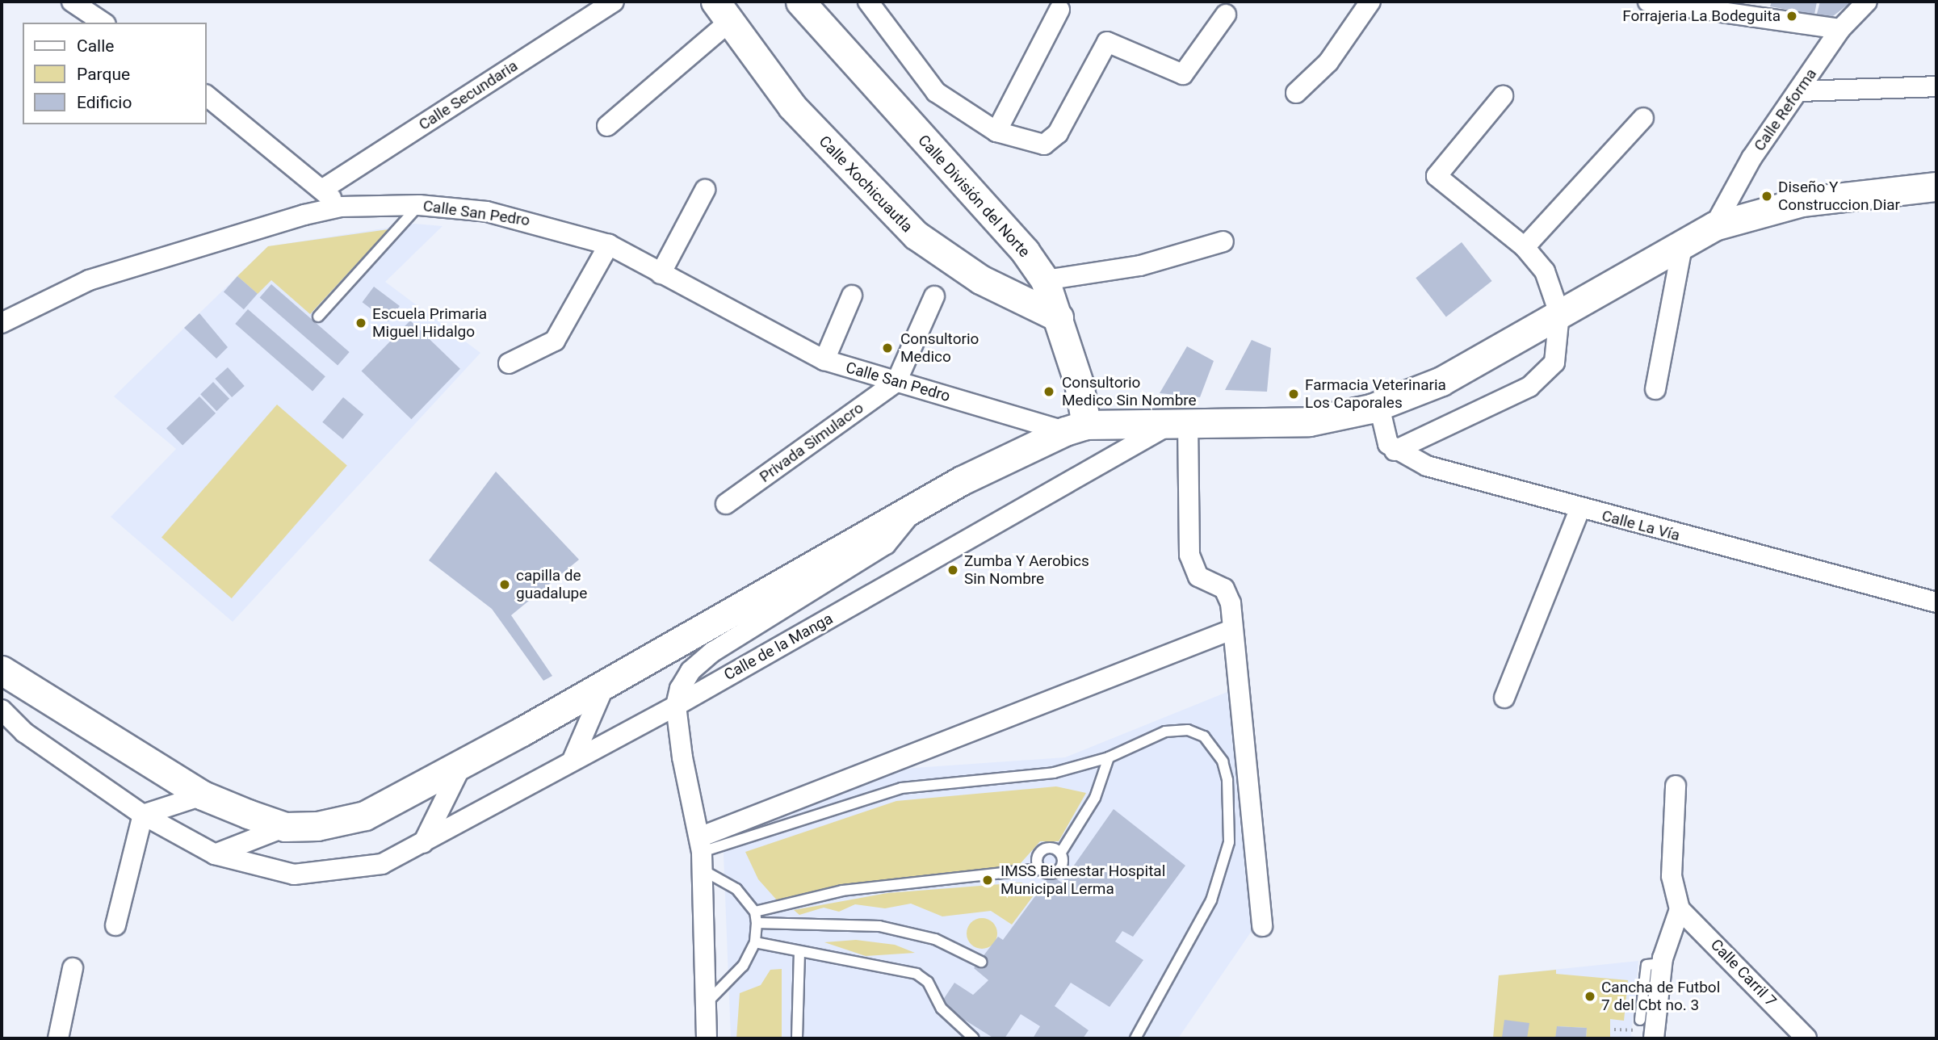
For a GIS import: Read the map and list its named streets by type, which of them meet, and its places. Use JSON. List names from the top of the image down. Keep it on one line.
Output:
{"streets":{"main road":["Calle Xochicuautla","Calle División del Norte"],"street":["Calle Secundaria","Calle Reforma","Calle San Pedro","Privada Simulacro","Calle La Vía","Calle de la Manga","Calle Carril 7"]},"crossings":[["Calle Xochicuautla","Calle División del Norte"],["Calle División del Norte","Calle San Pedro"],["Calle San Pedro","Privada Simulacro"]],"places":["Forrajeria La Bodeguita","Diseño Y Construccion Diar","Escuela Primaria Miguel Hidalgo","Consultorio Medico","Consultorio Medico Sin Nombre","Farmacia Veterinaria Los Caporales","Zumba Y Aerobics Sin Nombre","capilla de guadalupe","IMSS Bienestar Hospital Municipal Lerma","Cancha de Futbol 7 del Cbt no. 3"],"legend":["Calle","Parque","Edificio"]}
